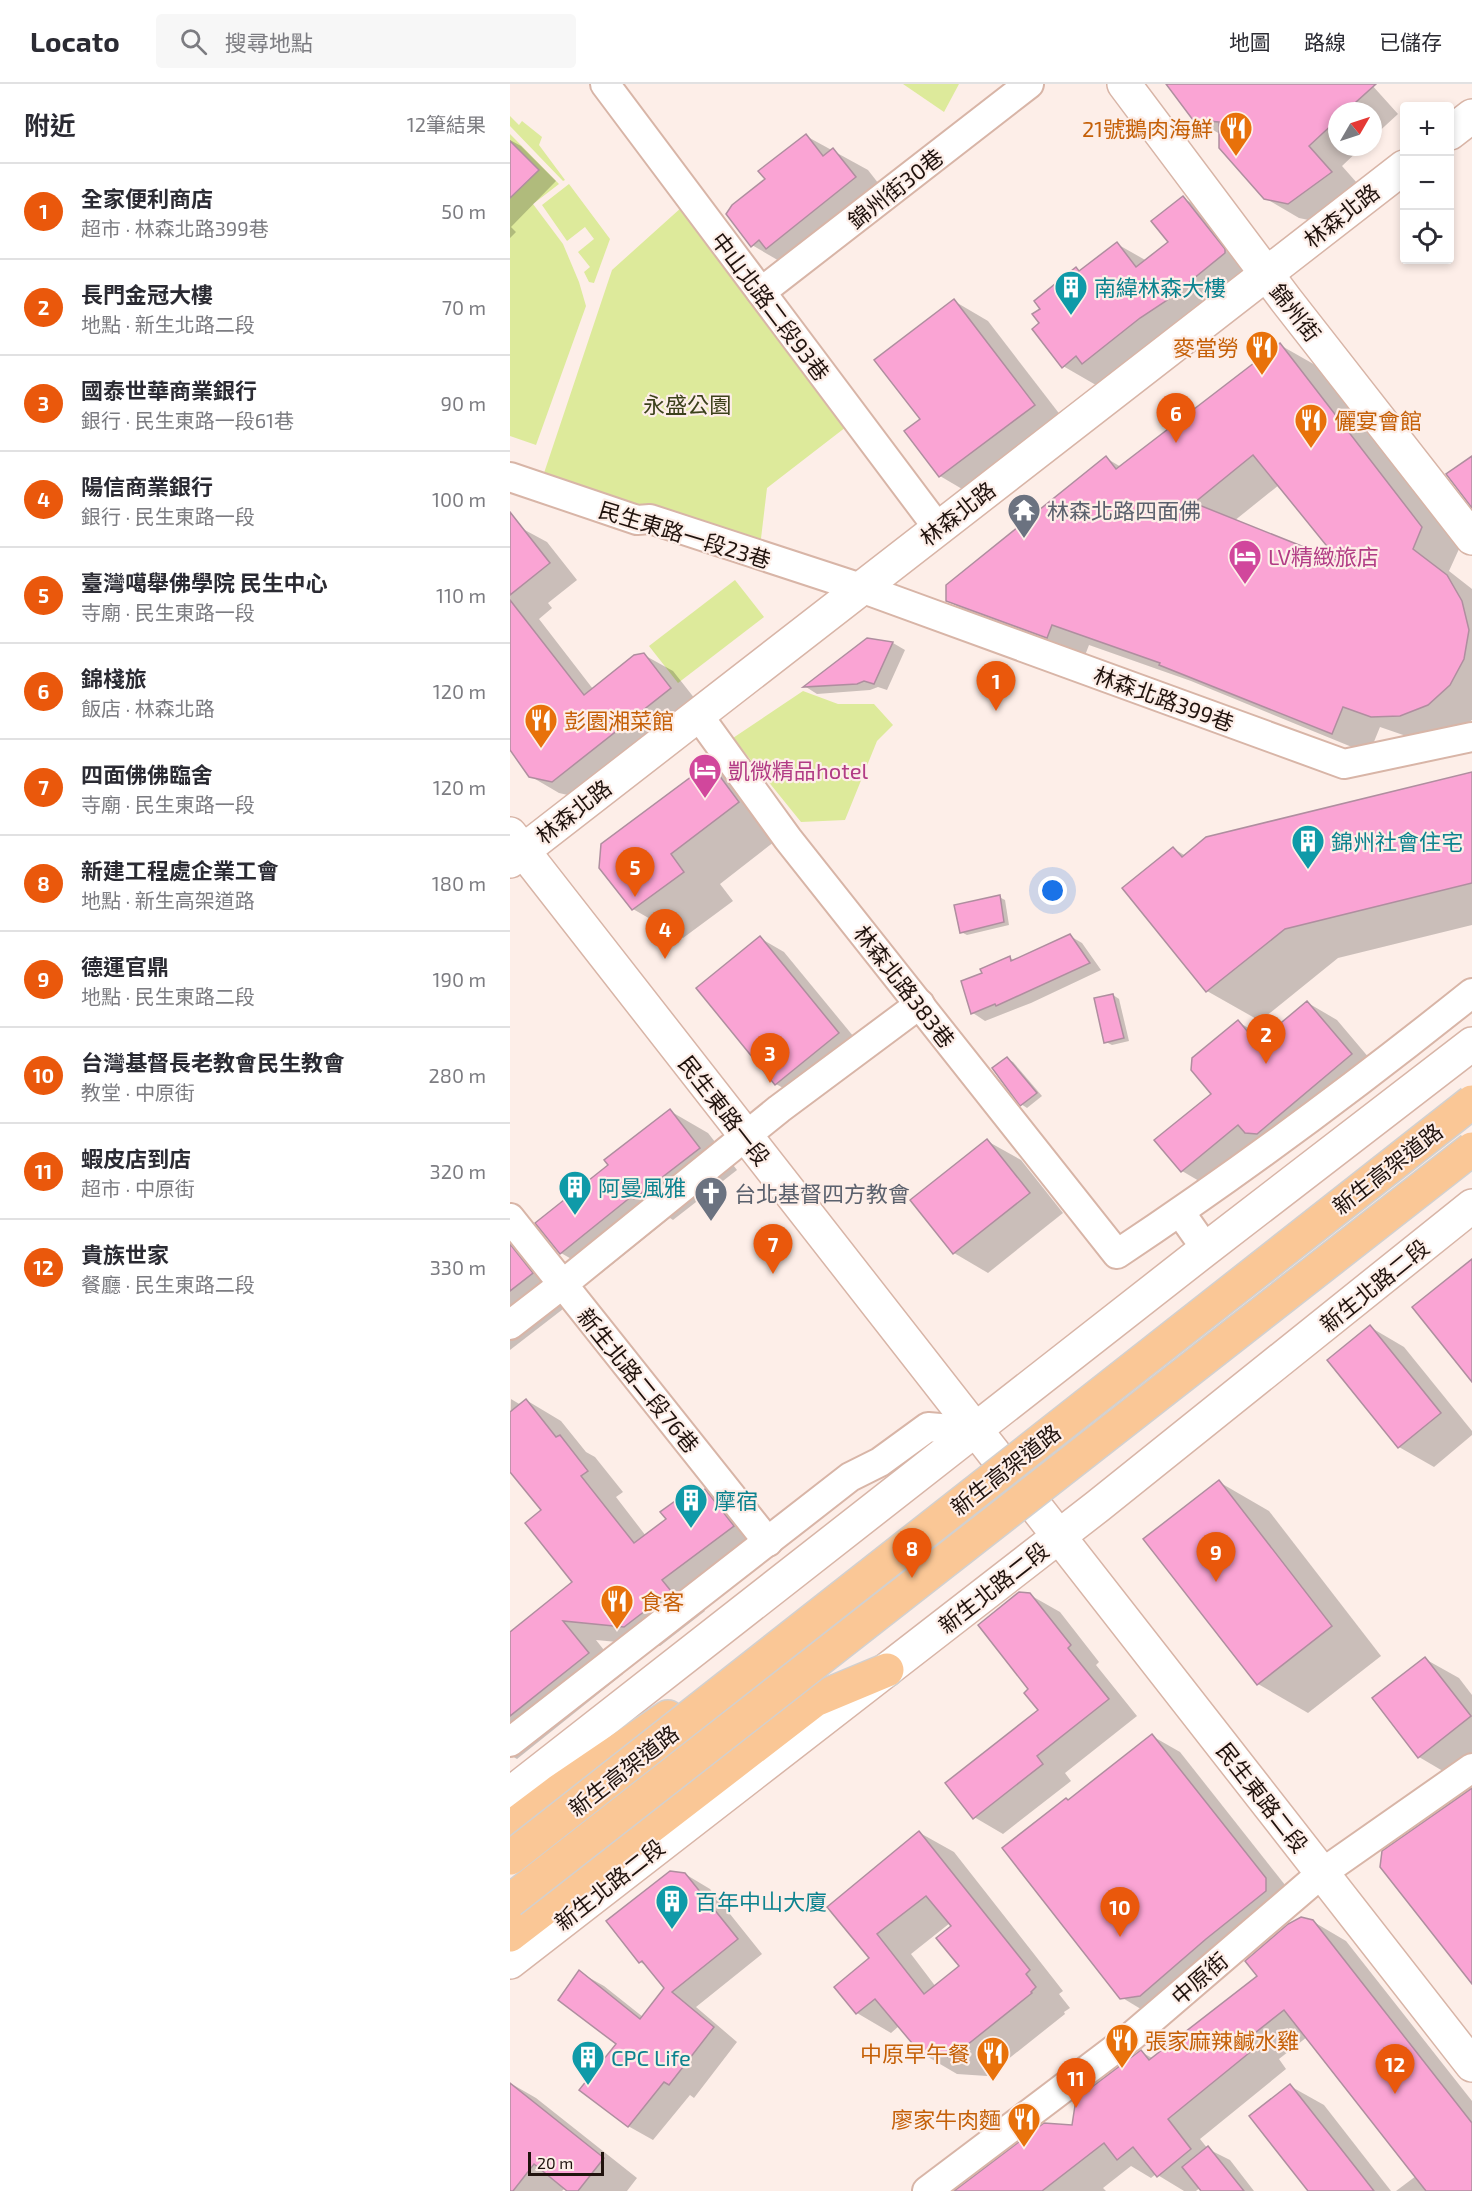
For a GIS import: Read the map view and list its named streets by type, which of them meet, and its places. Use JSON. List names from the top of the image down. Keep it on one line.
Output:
{"streets":{"highway":["新生高架道路"],"street":["錦州街30巷","林森北路","中山北路二段93巷","錦州街","民生東路一段23巷","林森北路399巷","林森北路383巷","民生東路一段","新生北路二段","新生北路二段76巷","民生東路二段","中原街"]},"crossings":[["錦州街30巷","中山北路二段93巷"],["林森北路","中山北路二段93巷"],["林森北路","錦州街"],["林森北路","民生東路一段23巷"],["林森北路","林森北路399巷"],["林森北路","林森北路383巷"],["林森北路","民生東路一段"],["民生東路一段23巷","林森北路399巷"],["民生東路一段","新生北路二段"],["民生東路一段","民生東路二段"],["新生北路二段","民生東路二段"],["民生東路二段","中原街"]],"parks":["永盛公園"],"places":{"restaurant":["21號鵝肉海鮮","麥當勞","儷宴會館","彭園湘菜館","食客","張家麻辣鹹水雞","中原早午餐","廖家牛肉麵"],"building":["南緯林森大樓","錦州社會住宅","阿曼風雅","摩宿","百年中山大廈","CPC Life"],"temple":["林森北路四面佛"],"hotel":["LV精緻旅店","凱微精品hotel"],"church":["台北基督四方教會"]},"scale_bar":"20 m","north":"top right","page":{"header":"Locato","search":"搜尋地點","nav":["地圖","路線","已儲存"],"heading":["附近","12筆結果"],"map_buttons":["+","−"],"list":[{"mark":"1","name":"全家便利商店","note":"超市 · 林森北路399巷","value":"50 m"},{"mark":"2","name":"長門金冠大樓","note":"地點 · 新生北路二段","value":"70 m"},{"mark":"3","name":"國泰世華商業銀行","note":"銀行 · 民生東路一段61巷","value":"90 m"},{"mark":"4","name":"陽信商業銀行","note":"銀行 · 民生東路一段","value":"100 m"},{"mark":"5","name":"臺灣噶舉佛學院 民生中心","note":"寺廟 · 民生東路一段","value":"110 m"},{"mark":"6","name":"錦棧旅","note":"飯店 · 林森北路","value":"120 m"},{"mark":"7","name":"四面佛佛臨舍","note":"寺廟 · 民生東路一段","value":"120 m"},{"mark":"8","name":"新建工程處企業工會","note":"地點 · 新生高架道路","value":"180 m"},{"mark":"9","name":"德運官鼎","note":"地點 · 民生東路二段","value":"190 m"},{"mark":"10","name":"台灣基督長老教會民生教會","note":"教堂 · 中原街","value":"280 m"},{"mark":"11","name":"蝦皮店到店","note":"超市 · 中原街","value":"320 m"},{"mark":"12","name":"貴族世家","note":"餐廳 · 民生東路二段","value":"330 m"}],"pins":["6","1","5","4","2","3","7","8","9","10","12","11"],"scale":"20 m"}}
